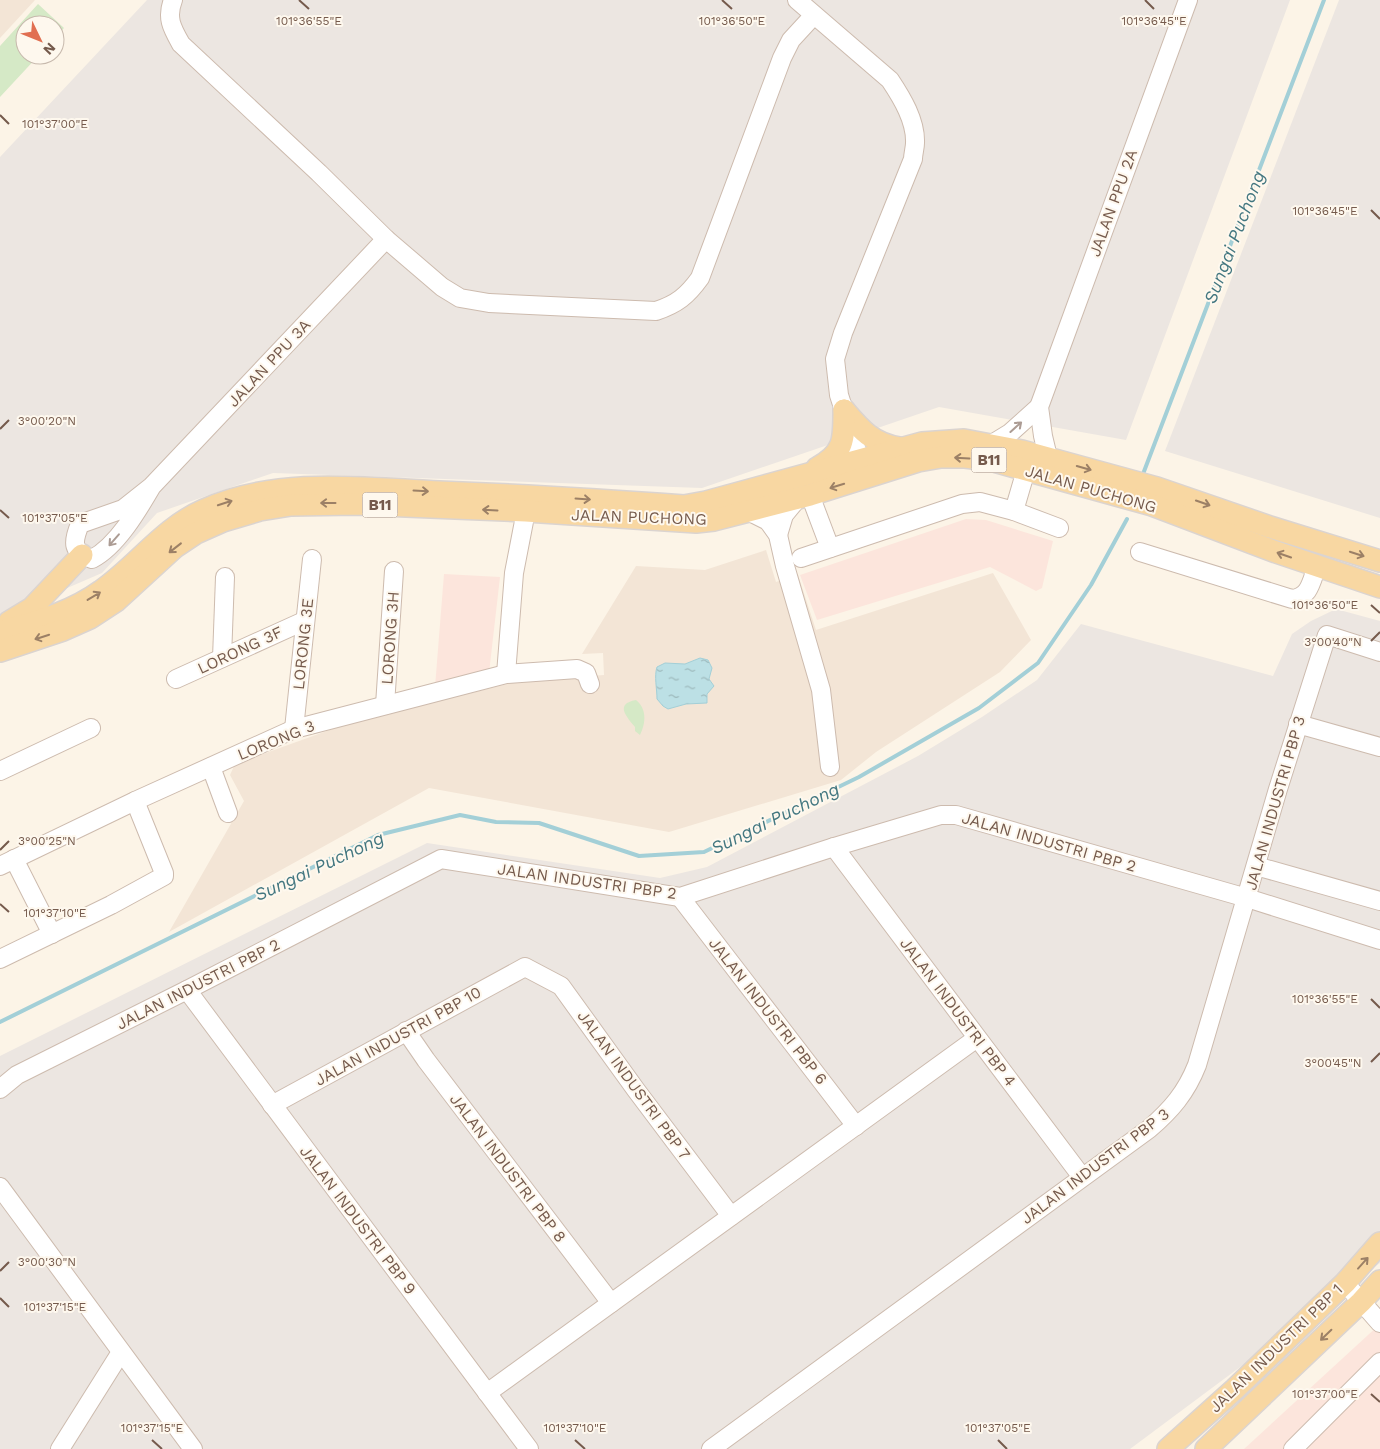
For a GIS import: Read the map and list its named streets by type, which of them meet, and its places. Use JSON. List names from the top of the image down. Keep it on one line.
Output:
{"streets":{"main road":["B11","JALAN PUCHONG","JALAN INDUSTRI PBP 1"],"street":["JALAN PPU 2A","JALAN PPU 3A","LORONG 3H","LORONG 3E","LORONG 3F","LORONG 3","JALAN INDUSTRI PBP 3","JALAN INDUSTRI PBP 2","JALAN INDUSTRI PBP 6","JALAN INDUSTRI PBP 4","JALAN INDUSTRI PBP 10","JALAN INDUSTRI PBP 7","JALAN INDUSTRI PBP 8","JALAN INDUSTRI PBP 9"]},"crossings":[["LORONG 3H","LORONG 3"],["LORONG 3E","LORONG 3F"],["LORONG 3E","LORONG 3"],["JALAN INDUSTRI PBP 3","JALAN INDUSTRI PBP 2"],["JALAN INDUSTRI PBP 3","JALAN INDUSTRI PBP 4"],["JALAN INDUSTRI PBP 2","JALAN INDUSTRI PBP 6"],["JALAN INDUSTRI PBP 2","JALAN INDUSTRI PBP 4"],["JALAN INDUSTRI PBP 2","JALAN INDUSTRI PBP 9"],["JALAN INDUSTRI PBP 10","JALAN INDUSTRI PBP 7"],["JALAN INDUSTRI PBP 10","JALAN INDUSTRI PBP 8"],["JALAN INDUSTRI PBP 10","JALAN INDUSTRI PBP 9"]],"water":["Sungai Puchong"],"north":"bottom right","coordinates":["101°36'45\"E","101°36'55\"E","101°36'50\"E","101°37'00\"E","3°00'20\"N","101°37'05\"E","3°00'40\"N","3°00'25\"N","101°37'10\"E","3°00'45\"N","3°00'30\"N","101°37'15\"E"]}
